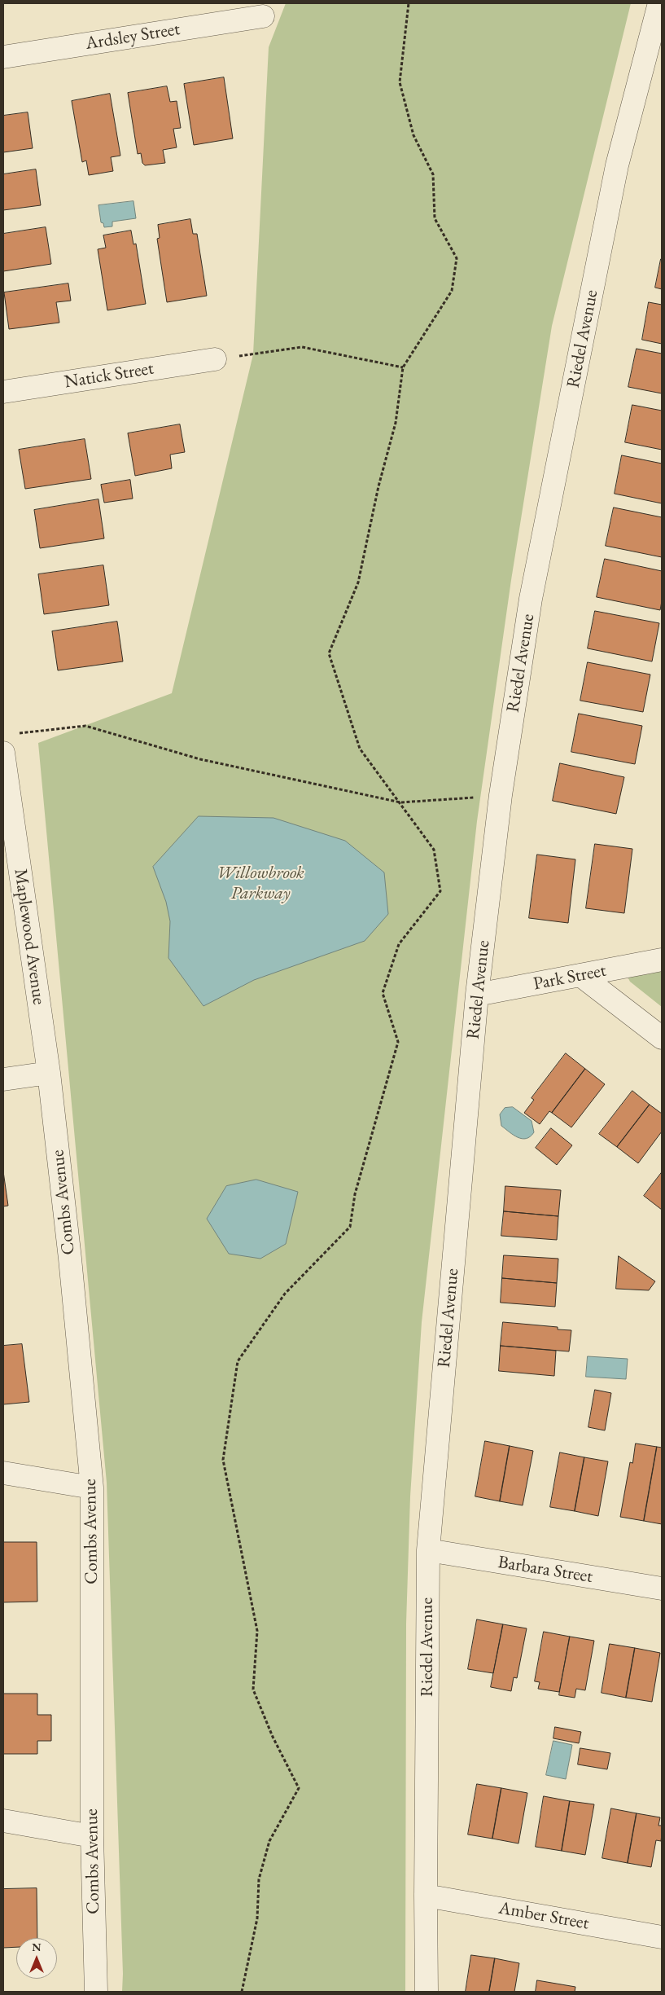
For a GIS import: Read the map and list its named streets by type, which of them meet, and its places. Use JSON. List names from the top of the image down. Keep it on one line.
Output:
{"streets":{"street":["Ardsley Street","Riedel Avenue","Natick Street","Maplewood Avenue","Park Street","Combs Avenue","Barbara Street","Amber Street"]},"crossings":[["Riedel Avenue","Park Street"],["Riedel Avenue","Barbara Street"],["Riedel Avenue","Amber Street"],["Maplewood Avenue","Combs Avenue"]],"parks":["Willowbrook Parkway"],"north":"top"}
